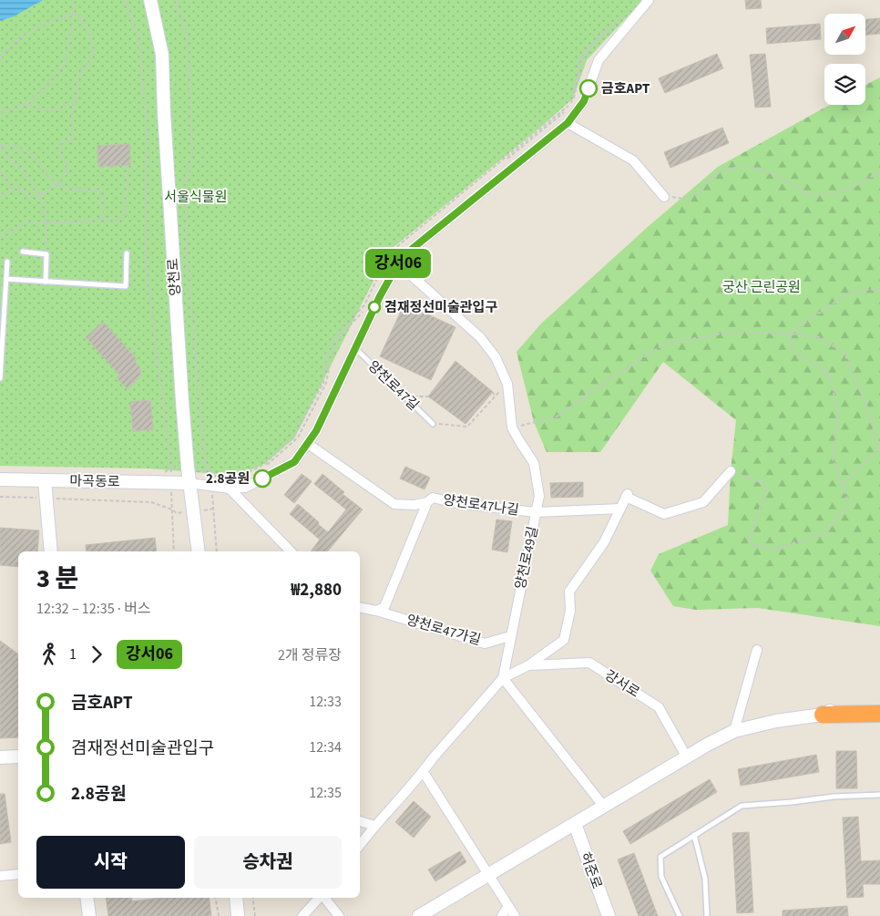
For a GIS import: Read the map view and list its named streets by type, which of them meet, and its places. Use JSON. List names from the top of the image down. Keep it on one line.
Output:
{"streets":{"main road":["양천로","마곡동로","허준로"],"street":["양천로47길","양천로47나길","양천로49길","양천로47가길","강서로"]},"crossings":[["양천로","양천로47길"],["양천로","마곡동로"],["양천로47길","마곡동로"],["양천로47길","양천로47나길"],["양천로47길","양천로49길"],["양천로47나길","양천로49길"],["양천로49길","양천로47가길"]],"parks":["서울식물원","궁산 근린공원"],"places":["금호APT","겸재정선미술관입구","2.8공원"],"lines":["bus line 강서06"],"north":"top right","page":{"on_map":"강서06","heading":["3 분","12:32 – 12:35 · 버스","₩2,880"],"legs":["1","강서06","2개 정류장"],"list":[{"name":"금호APT","value":"12:33"},{"name":"겸재정선미술관입구","value":"12:34"},{"name":"2.8공원","value":"12:35"}],"buttons":["시작","승차권"]}}
